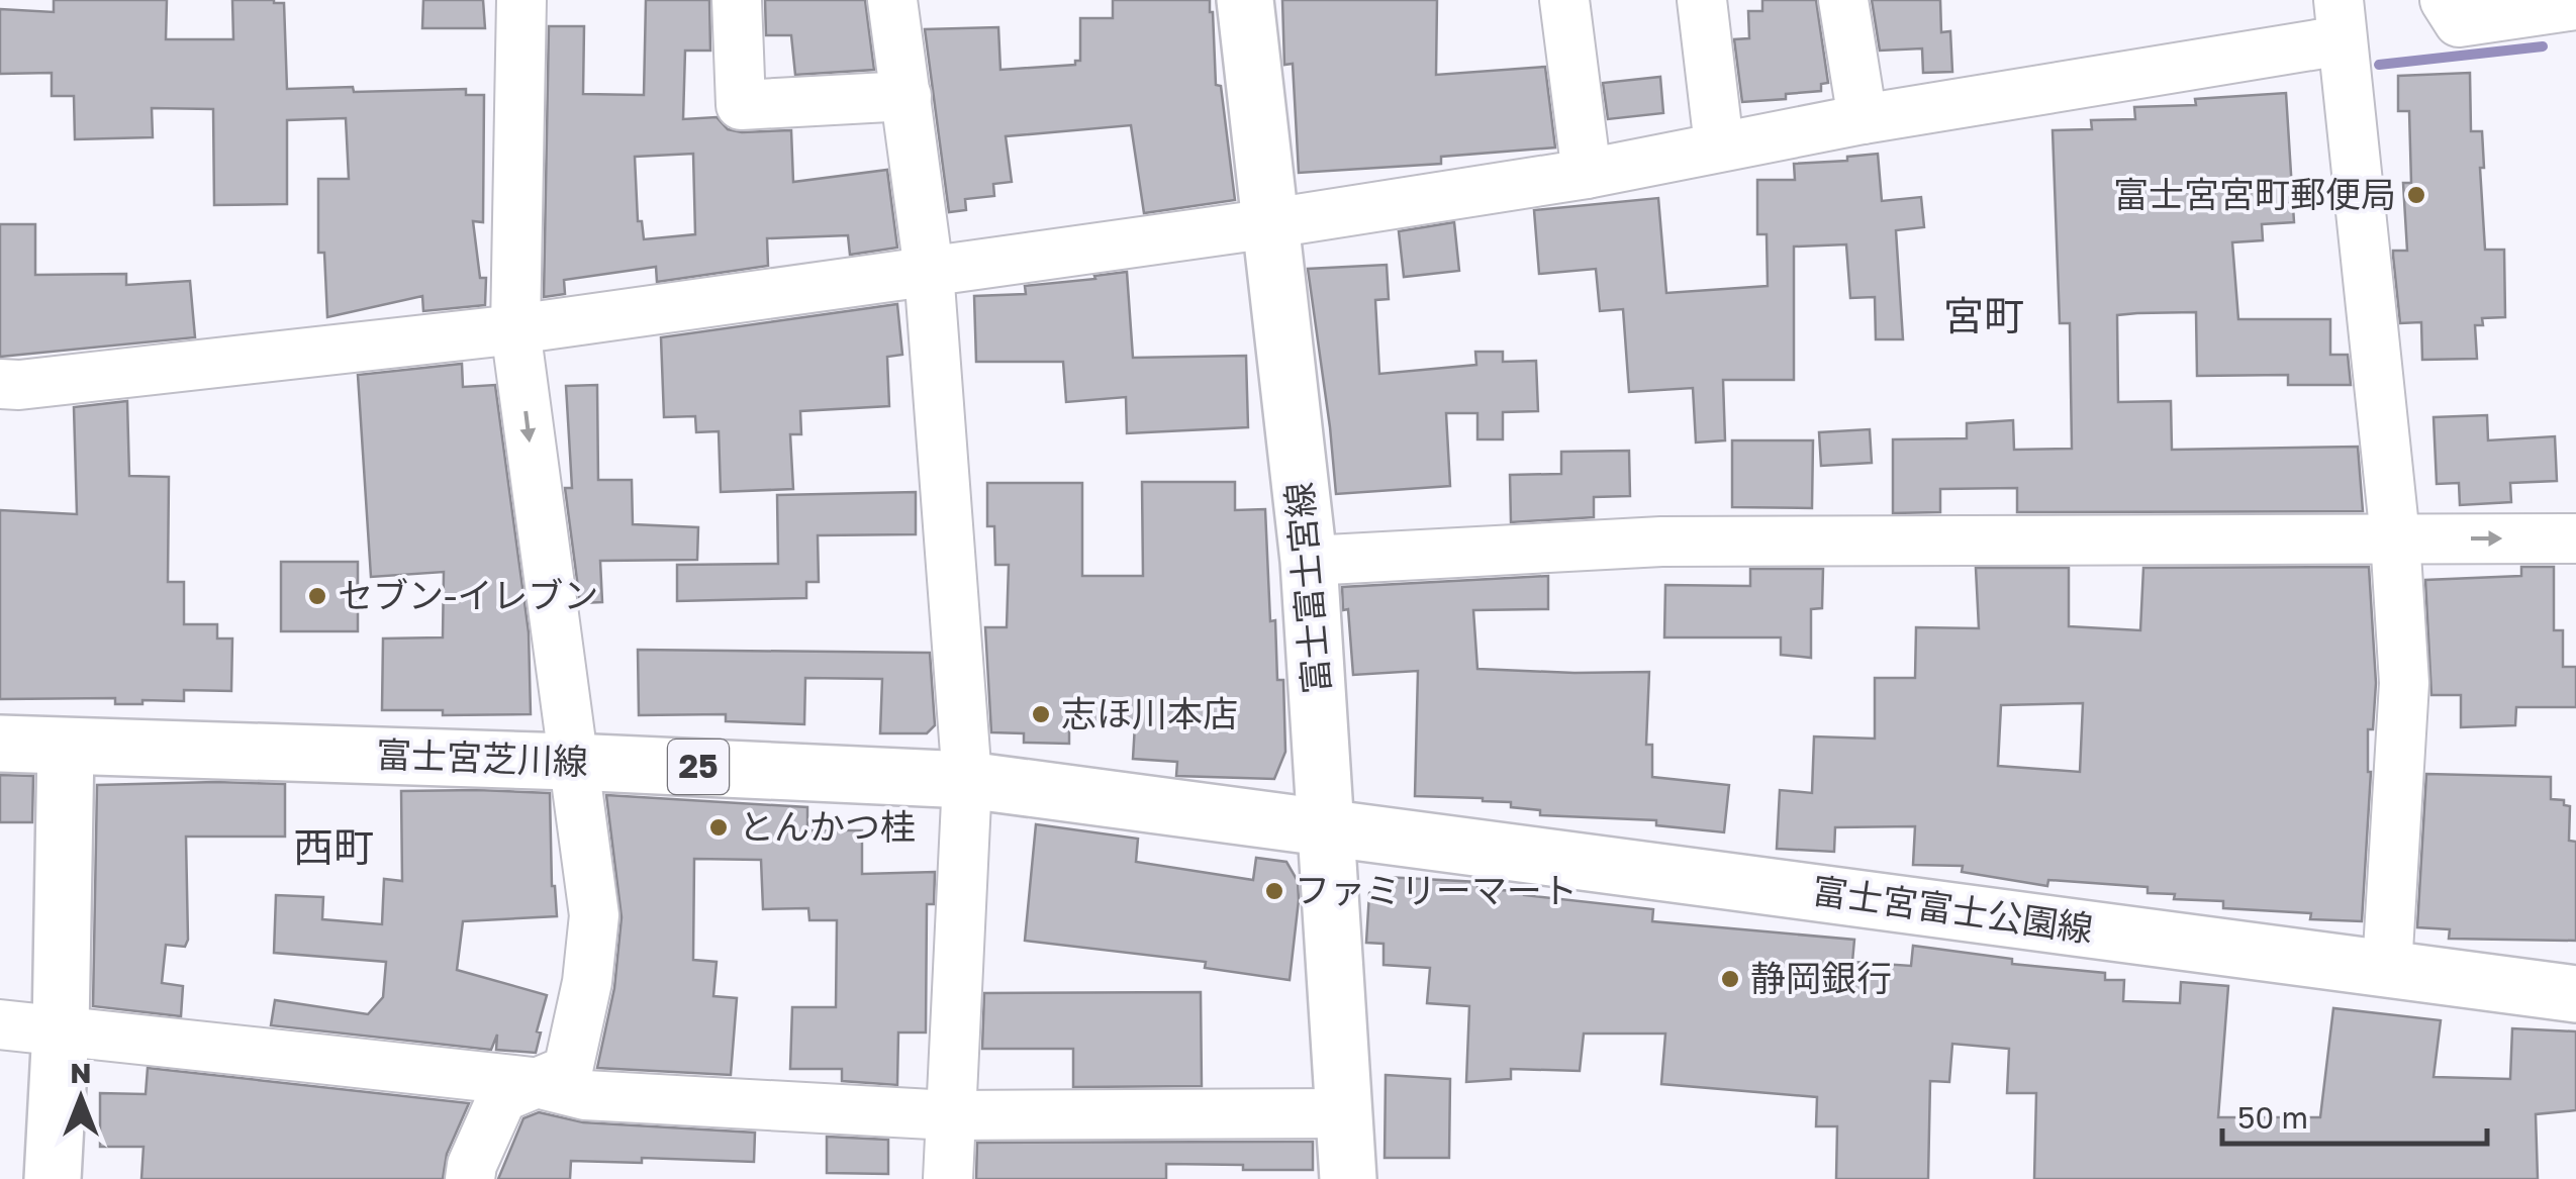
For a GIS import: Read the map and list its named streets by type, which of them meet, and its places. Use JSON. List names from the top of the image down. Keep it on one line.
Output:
{"streets":{"main road":["富士富士宮線","富士宮芝川線","25","富士宮富士公園線"]},"crossings":[["富士富士宮線","富士宮芝川線"],["富士富士宮線","富士宮富士公園線"],["富士宮芝川線","富士宮富士公園線"]],"districts":["宮町","西町"],"places":["富士宮宮町郵便局","セブン-イレブン","志ほ川本店","とんかつ桂","ファミリーマート","静岡銀行"],"scale_bar":"50 m","north":"top"}
